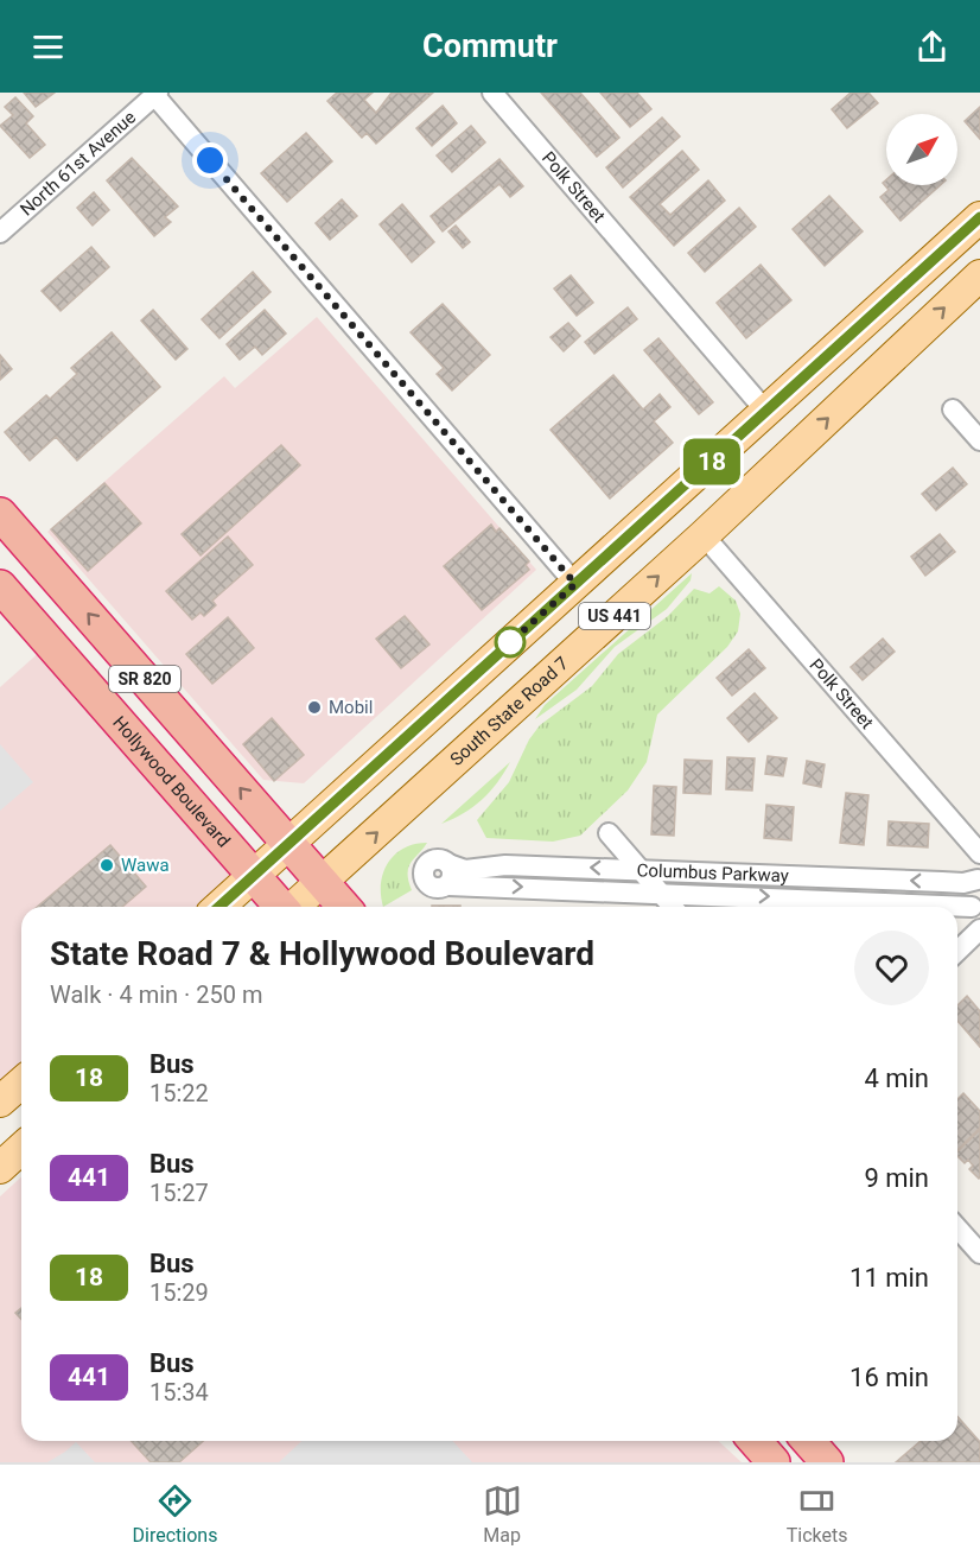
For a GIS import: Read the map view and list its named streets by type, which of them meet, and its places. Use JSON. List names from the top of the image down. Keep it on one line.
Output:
{"streets":{"highway":["SR 820","Hollywood Boulevard"],"main road":["US 441","South State Road 7"],"street":["North 61st Avenue","Polk Street","Columbus Parkway"]},"crossings":[["Polk Street","US 441"],["Polk Street","South State Road 7"],["US 441","SR 820"],["US 441","Hollywood Boulevard"],["SR 820","South State Road 7"]],"places":["Mobil","Wawa"],"lines":["bus line 18"],"north":"top right","page":{"header":"Commutr","on_map":"18","heading":["State Road 7 & Hollywood Boulevard","Walk · 4 min · 250 m"],"list":[{"mark":"18","name":"Bus","note":"15:22","value":"4 min"},{"mark":"441","name":"Bus","note":"15:27","value":"9 min"},{"mark":"18","name":"Bus","note":"15:29","value":"11 min"},{"mark":"441","name":"Bus","note":"15:34","value":"16 min"}],"tabs":["Directions","Map","Tickets"]}}
